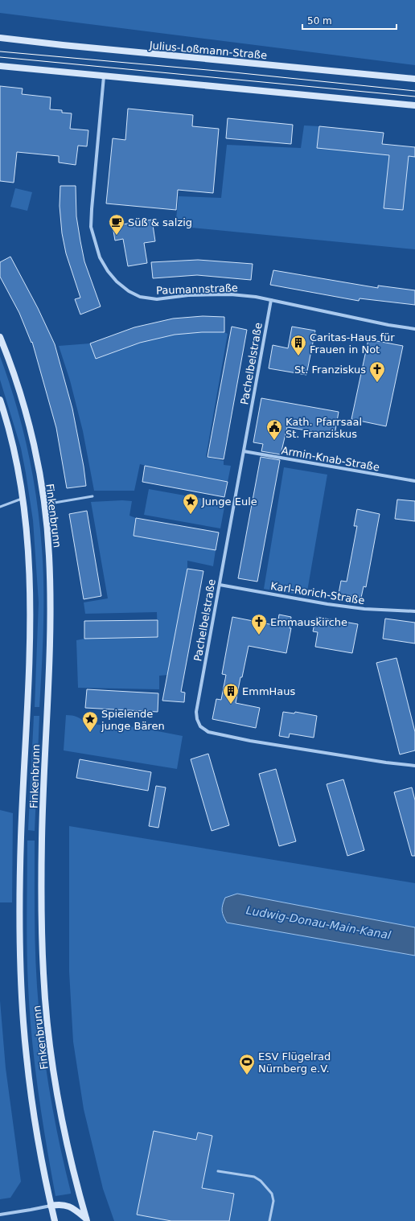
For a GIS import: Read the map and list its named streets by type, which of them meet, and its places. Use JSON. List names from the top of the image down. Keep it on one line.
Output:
{"streets":{"main road":["Julius-Loßmann-Straße","Finkenbrunn"],"street":["Paumannstraße","Pachelbelstraße","Armin-Knab-Straße","Karl-Rorich-Straße"]},"crossings":[["Paumannstraße","Pachelbelstraße"],["Pachelbelstraße","Armin-Knab-Straße"],["Pachelbelstraße","Karl-Rorich-Straße"]],"water":["Ludwig-Donau-Main-Kanal"],"places":{"cafe":["Süß & salzig"],"building":["Caritas-Haus für Frauen in Not","EmmHaus"],"church":["St. Franziskus","Emmauskirche"],"public building":["Kath. Pfarrsaal St. Franziskus"],"place":["Junge Eule","Spielende junge Bären"],"sports":["ESV Flügelrad Nürnberg e.V."]},"scale_bar":"50 m"}
